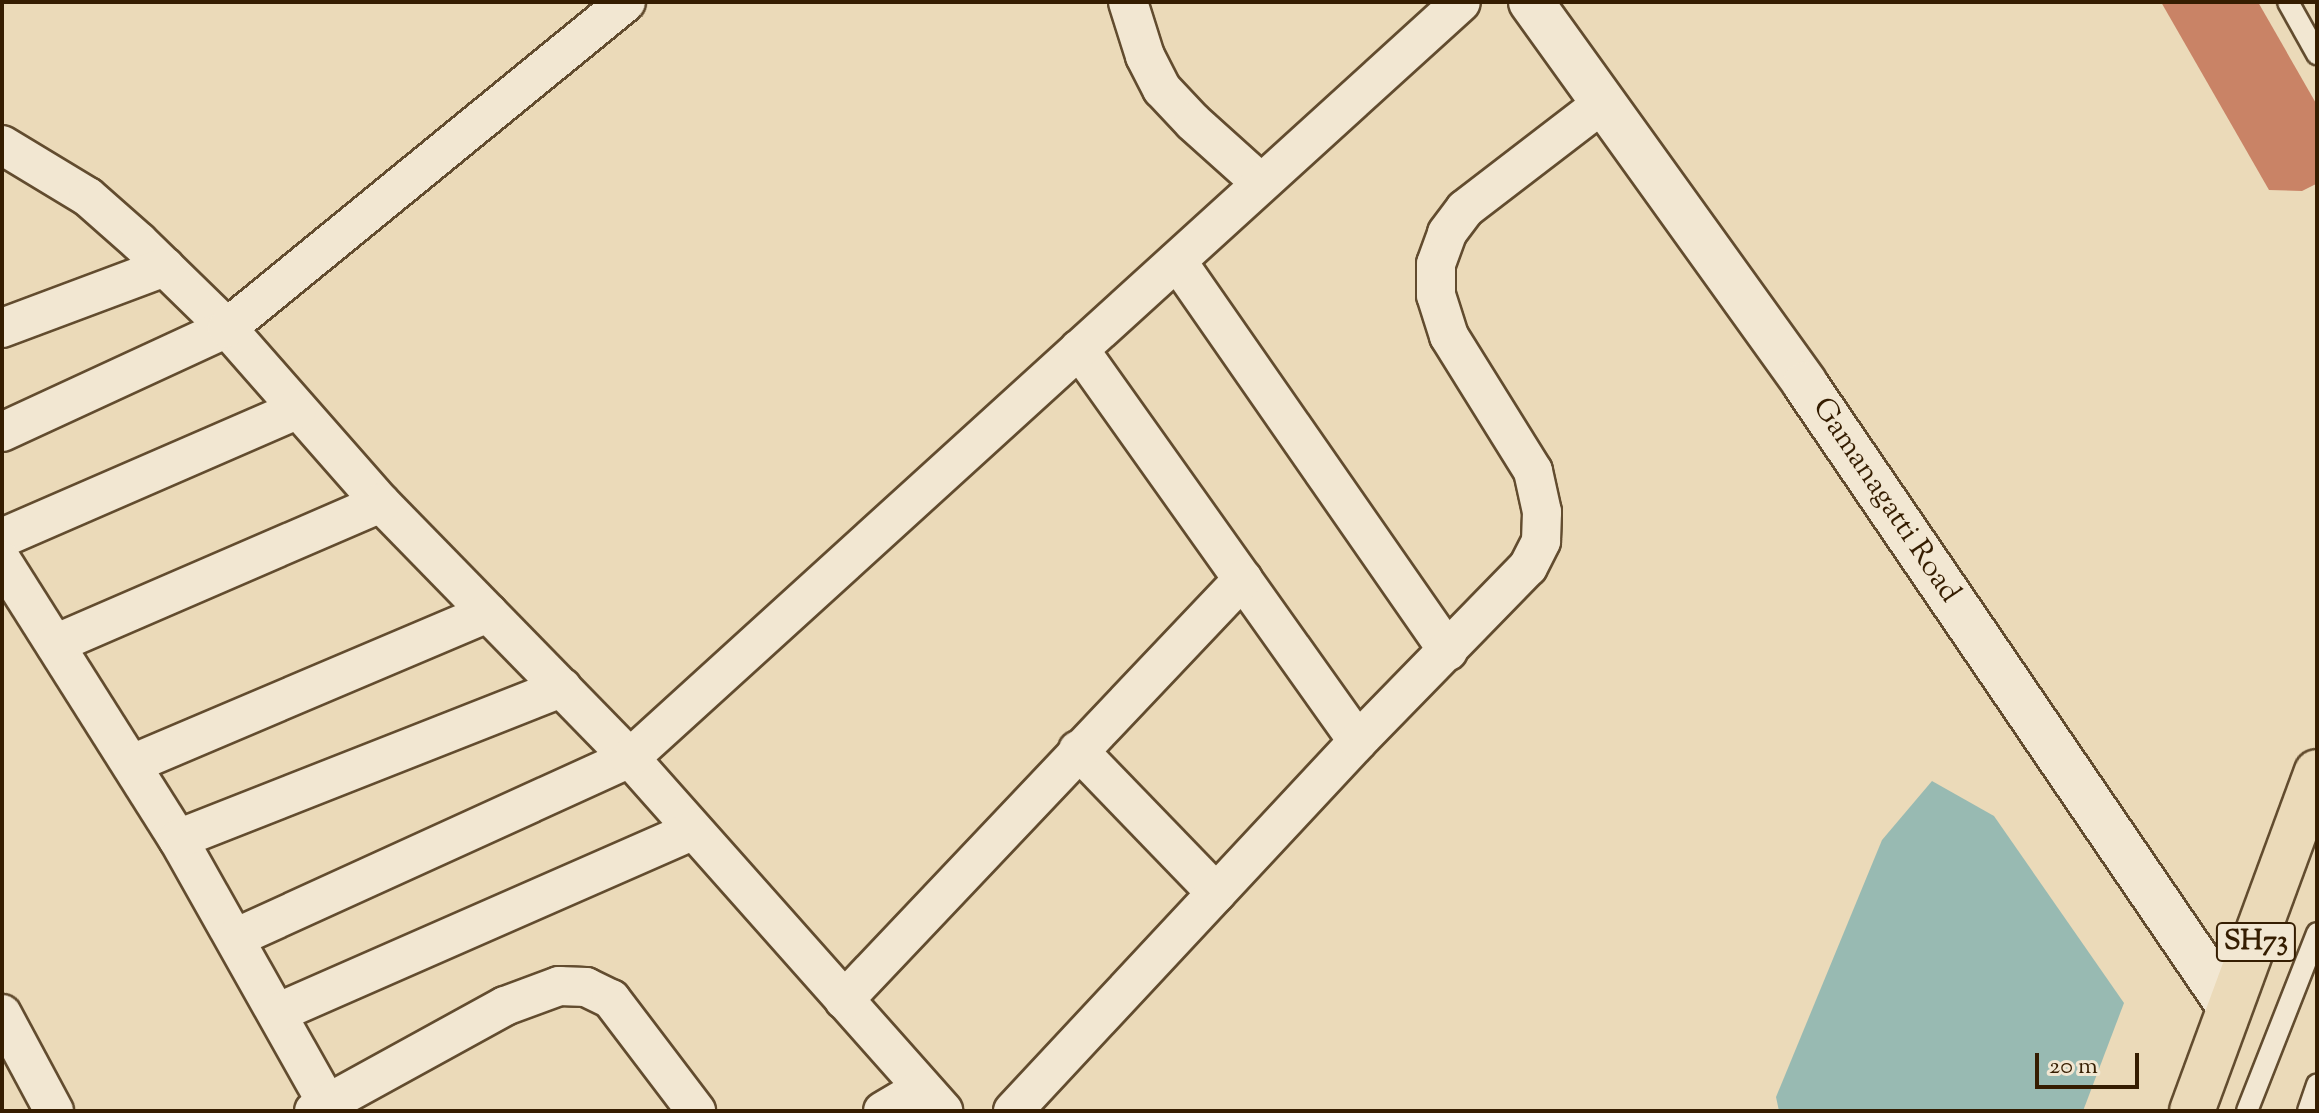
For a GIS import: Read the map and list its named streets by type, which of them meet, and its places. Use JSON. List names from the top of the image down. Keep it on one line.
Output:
{"streets":{"main road":["SH73"],"street":["Gamanagatti Road"]},"crossings":[["Gamanagatti Road","SH73"]],"scale_bar":"20 m"}
